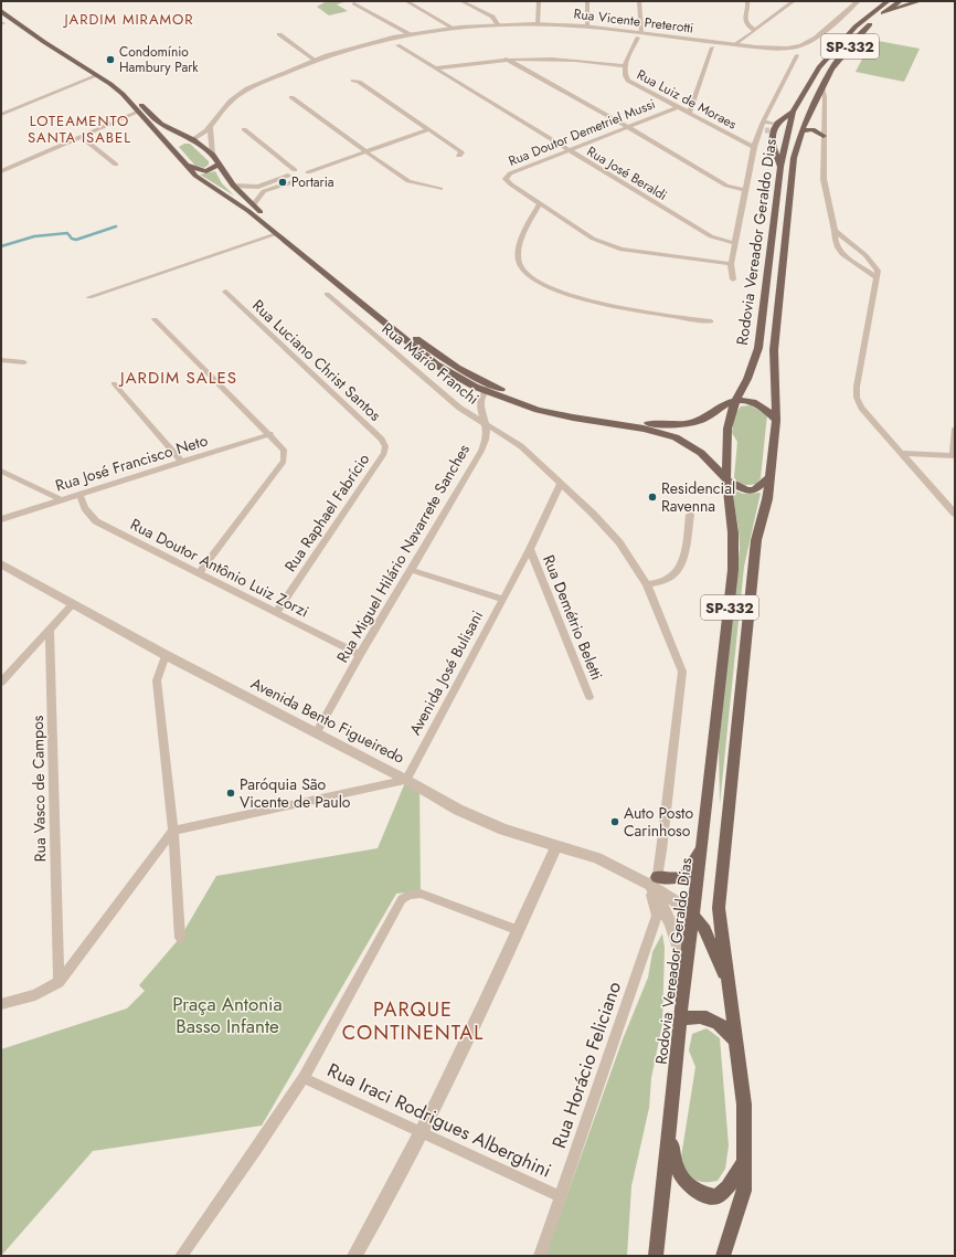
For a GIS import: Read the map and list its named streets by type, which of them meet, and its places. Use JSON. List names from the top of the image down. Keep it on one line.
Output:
{"streets":{"main road":["SP-332","Rodovia Vereador Geraldo Dias"],"street":["Rua Vicente Preterotti","Rua Luiz de Moraes","Rua Doutor Demetriel Mussi","Rua José Beraldi","Rua Luciano Christ Santos","Rua Mário Franchi","Rua José Francisco Neto","Rua Raphael Fabrício","Rua Miguel Hilário Navarrete Sanches","Rua Doutor Antônio Luiz Zorzi","Rua Demétrio Beletti","Avenida José Bulisani","Avenida Bento Figueiredo","Rua Vasco de Campos","Rua Horácio Feliciano","Rua Iraci Rodrigues Alberghini"]},"crossings":[["Rua Vicente Preterotti","Rua Luiz de Moraes"],["Rua Luiz de Moraes","Rua Doutor Demetriel Mussi"],["Rua Doutor Demetriel Mussi","Rua José Beraldi"],["Rodovia Vereador Geraldo Dias","Avenida Bento Figueiredo"],["Rua Luciano Christ Santos","Rua Raphael Fabrício"],["Rua Mário Franchi","Rua Miguel Hilário Navarrete Sanches"],["Rua Mário Franchi","Avenida José Bulisani"],["Rua Mário Franchi","Avenida Bento Figueiredo"],["Rua Mário Franchi","Rua Horácio Feliciano"],["Rua José Francisco Neto","Rua Doutor Antônio Luiz Zorzi"],["Rua Raphael Fabrício","Rua Doutor Antônio Luiz Zorzi"],["Rua Miguel Hilário Navarrete Sanches","Rua Doutor Antônio Luiz Zorzi"],["Rua Miguel Hilário Navarrete Sanches","Avenida Bento Figueiredo"],["Rua Demétrio Beletti","Avenida José Bulisani"],["Avenida José Bulisani","Avenida Bento Figueiredo"],["Avenida Bento Figueiredo","Rua Horácio Feliciano"],["Rua Horácio Feliciano","Rua Iraci Rodrigues Alberghini"]],"districts":["JARDIM MIRAMOR","LOTEAMENTO SANTA ISABEL","JARDIM SALES","PARQUE CONTINENTAL"],"parks":["Praça Antonia Basso Infante"],"places":["Condomínio Hambury Park","Portaria","Residencial Ravenna","Paróquia São Vicente de Paulo","Auto Posto Carinhoso"]}
